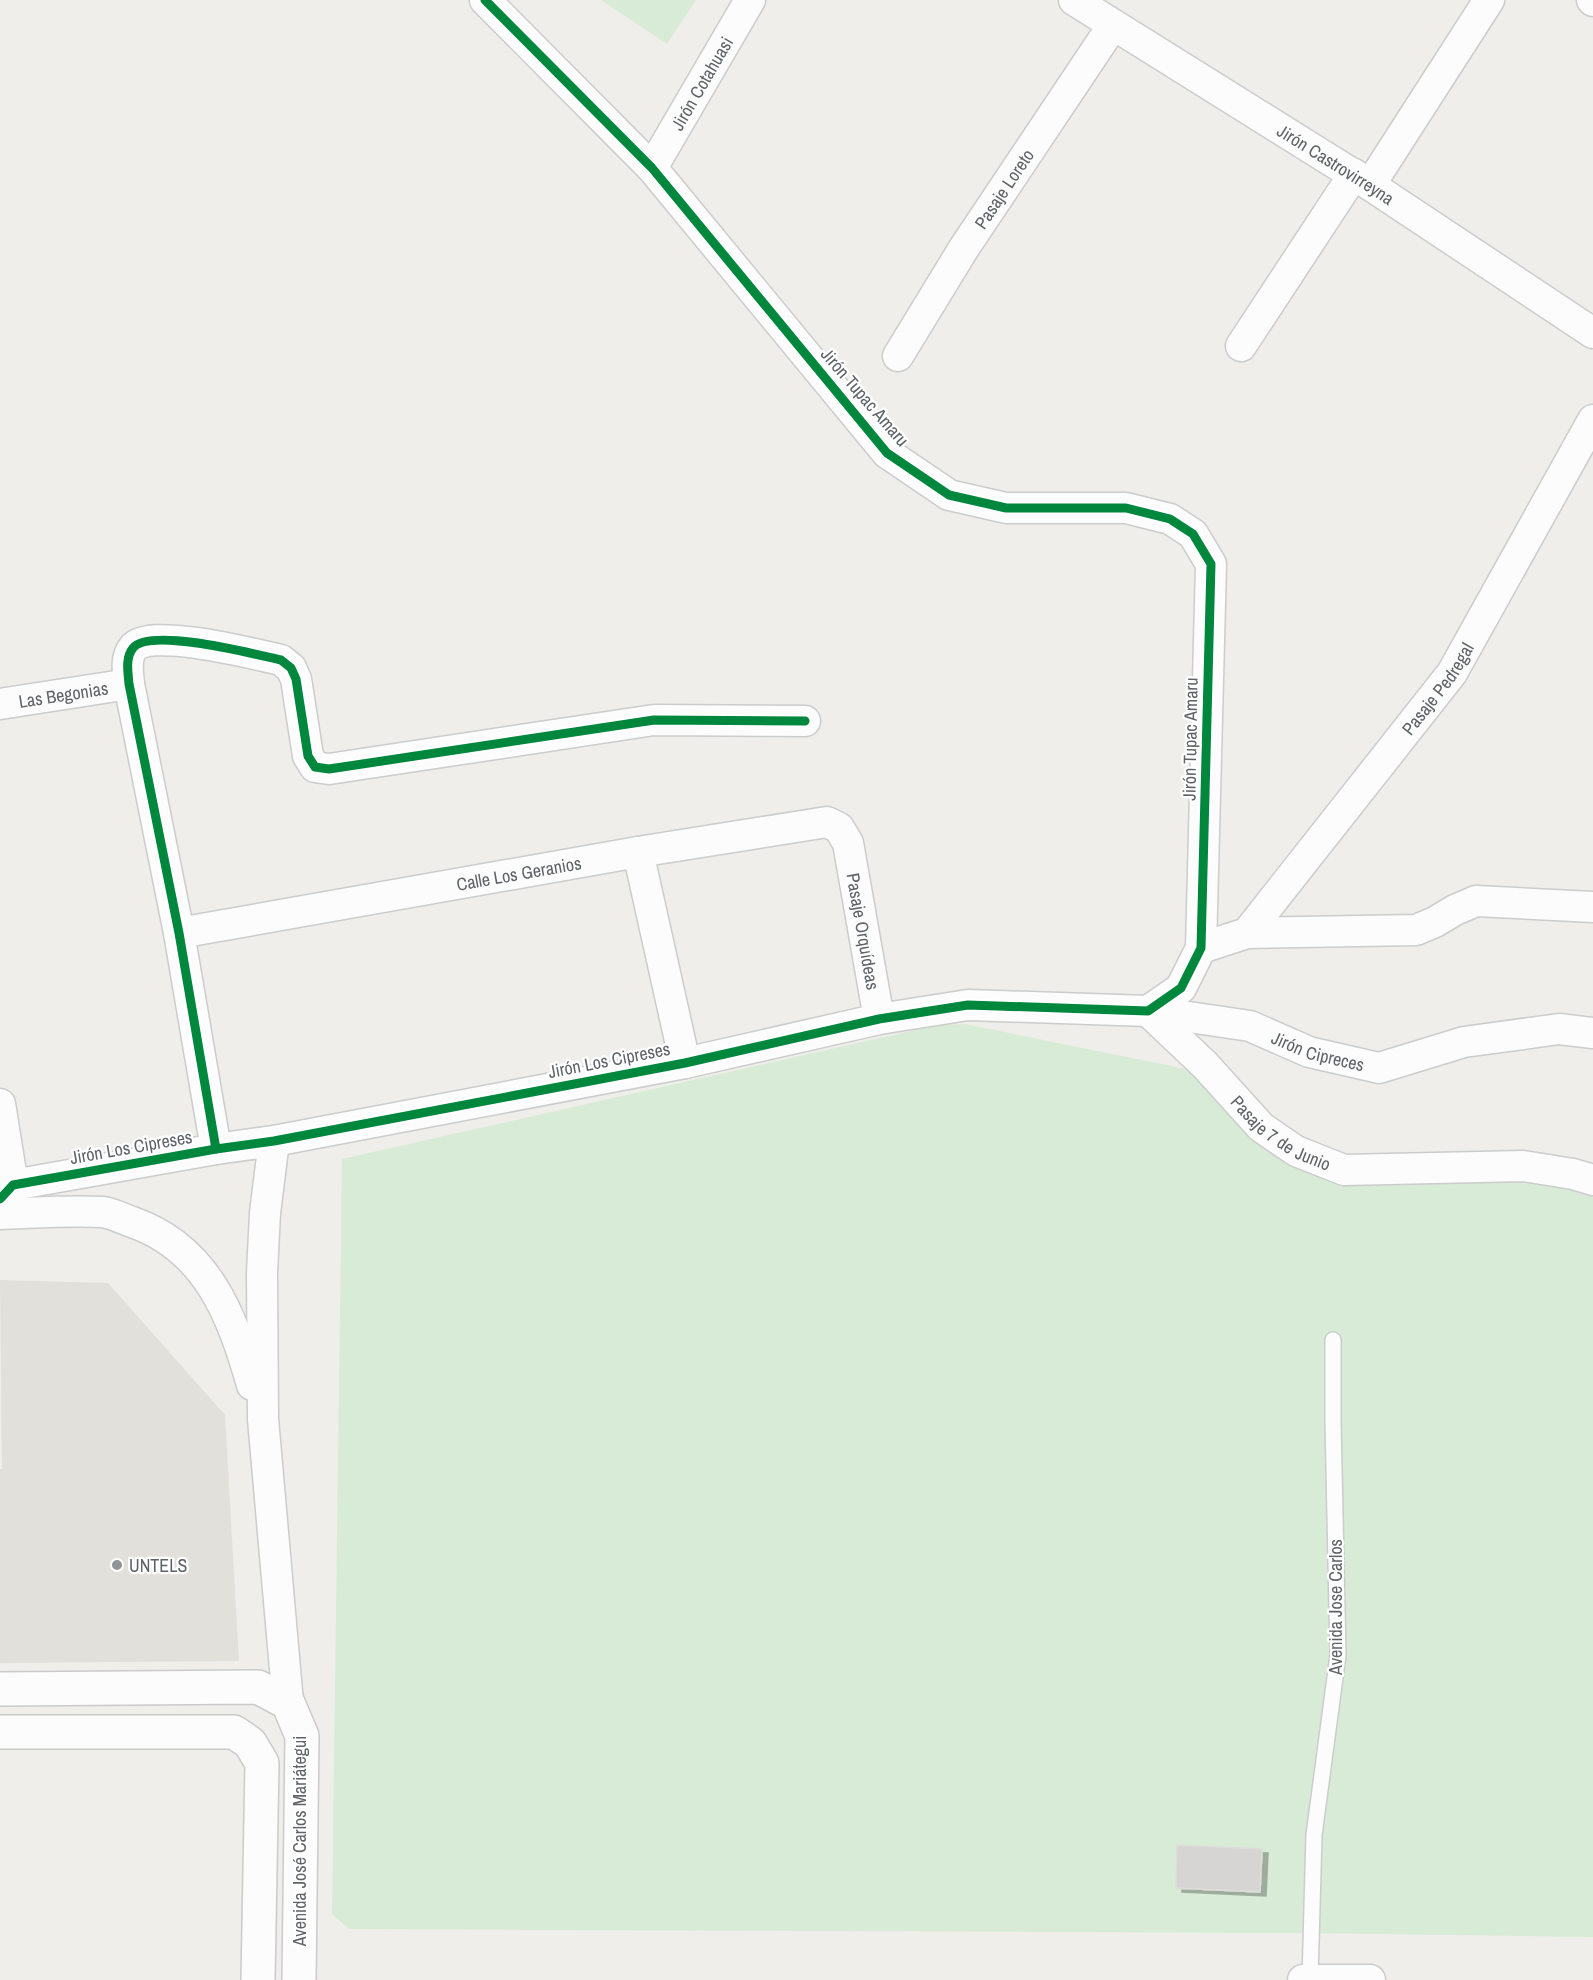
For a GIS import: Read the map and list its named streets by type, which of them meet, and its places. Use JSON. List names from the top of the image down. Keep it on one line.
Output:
{"streets":{"street":["Jirón Cotahuasi","Jirón Castrovirreyna","Pasaje Loreto","Jirón Tupac Amaru","Pasaje Pedregal","Las Begonias","Calle Los Geranios","Pasaje Orquídeas","Jirón Cipreces","Jirón Los Cipreses","Pasaje 7 de Junio","Avenida José Carlos Mariátegui"],"lane":["Avenida Jose Carlos"]},"crossings":[["Jirón Cotahuasi","Jirón Tupac Amaru"],["Jirón Castrovirreyna","Pasaje Loreto"],["Calle Los Geranios","Pasaje Orquídeas"],["Pasaje Orquídeas","Jirón Los Cipreses"],["Jirón Cipreces","Jirón Los Cipreses"],["Jirón Cipreces","Pasaje 7 de Junio"],["Jirón Los Cipreses","Pasaje 7 de Junio"]],"places":["UNTELS"]}
